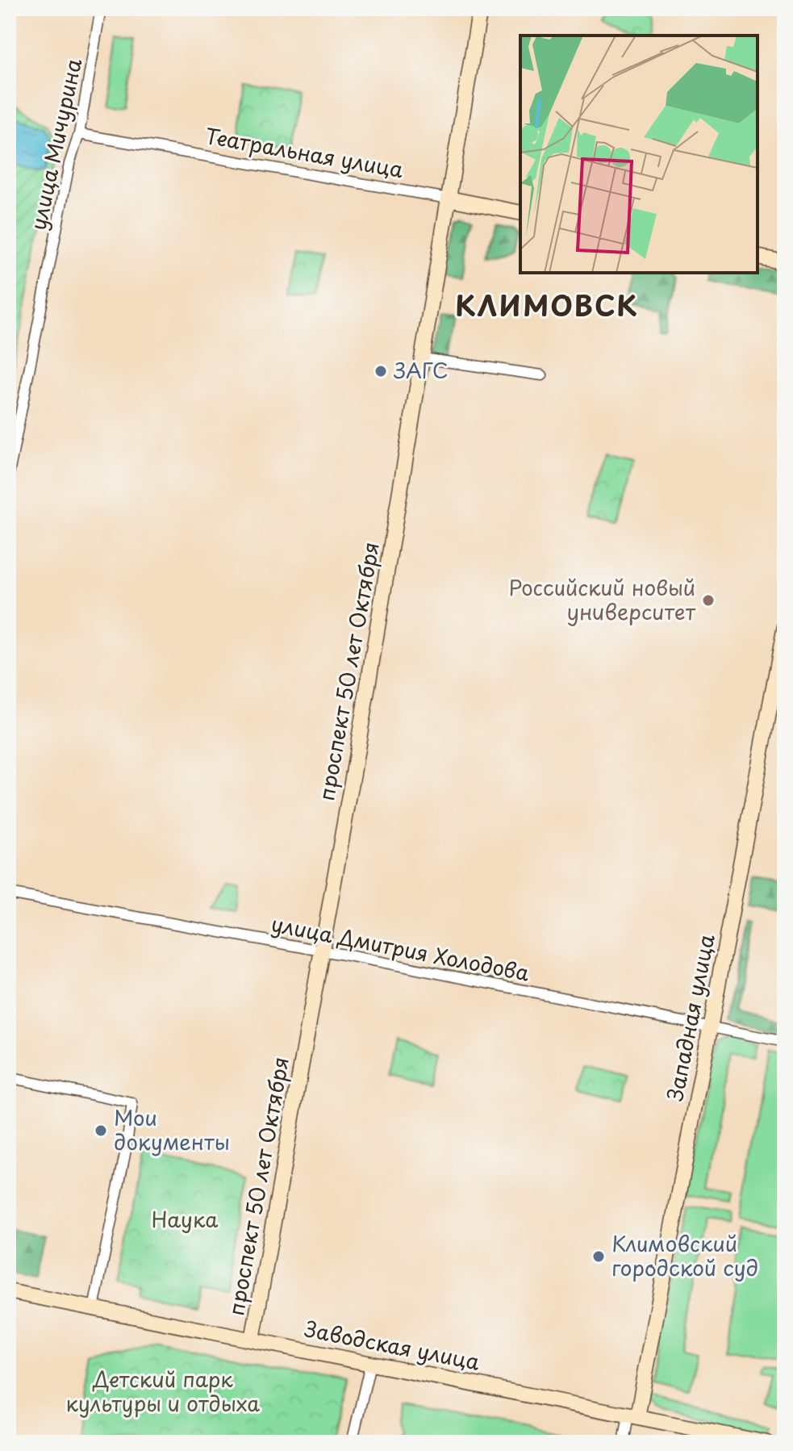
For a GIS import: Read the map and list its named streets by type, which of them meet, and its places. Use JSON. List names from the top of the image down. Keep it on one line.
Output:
{"streets":{"main road":["Театральная улица","проспект 50 лет Октября","Западная улица","Заводская улица"],"street":["улица Мичурина","улица Дмитрия Холодова"]},"crossings":[["улица Мичурина","Театральная улица"],["Театральная улица","проспект 50 лет Октября"],["проспект 50 лет Октября","улица Дмитрия Холодова"],["проспект 50 лет Октября","Заводская улица"],["улица Дмитрия Холодова","Западная улица"],["Западная улица","Заводская улица"]],"districts":["КЛИМОВСК"],"parks":["Наука","Детский парк культуры и отдыха"],"places":["ЗАГС","Российский новый университет","Мои документы","Климовский городской суд"]}
